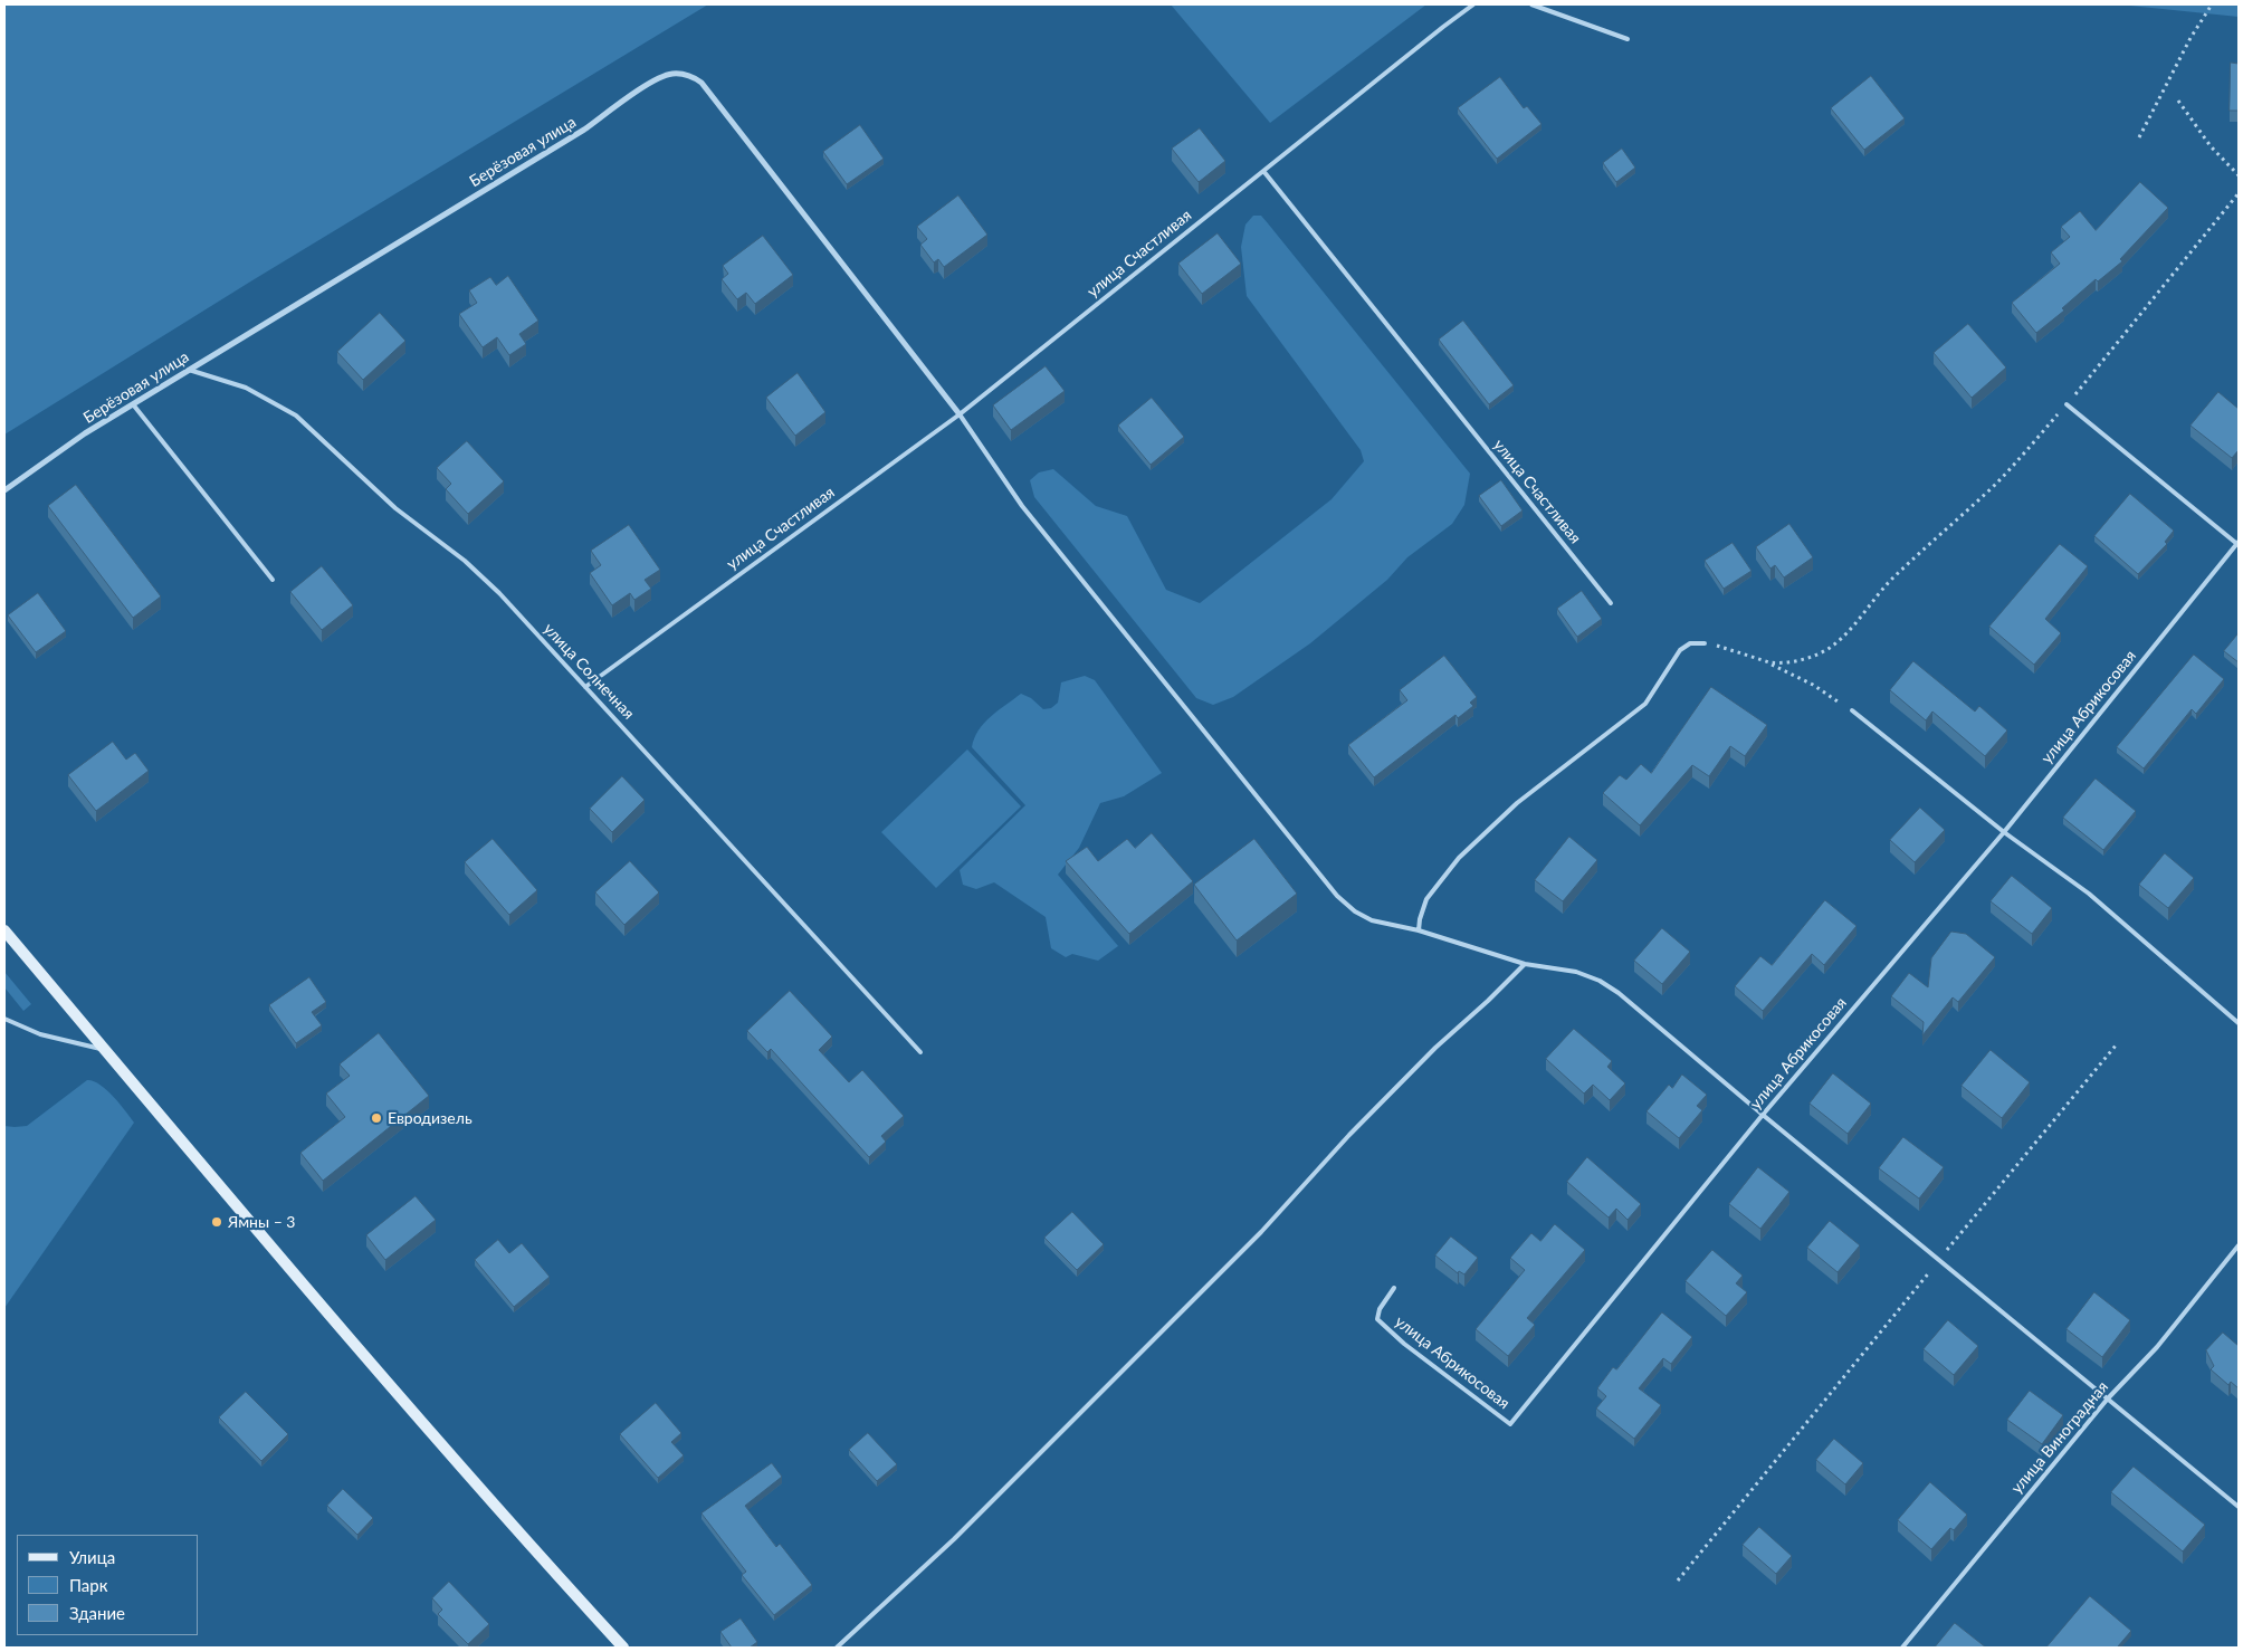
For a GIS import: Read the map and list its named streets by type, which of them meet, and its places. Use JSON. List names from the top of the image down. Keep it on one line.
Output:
{"streets":{"street":["Берёзовая улица"],"lane":["улица Счастливая","улица Солнечная","улица Абрикосовая","улица Виноградная"]},"crossings":[["Берёзовая улица","улица Счастливая"],["Берёзовая улица","улица Солнечная"],["улица Счастливая","улица Солнечная"]],"places":["Евродизель","Ямны – 3"],"legend":["Улица","Парк","Здание"]}
